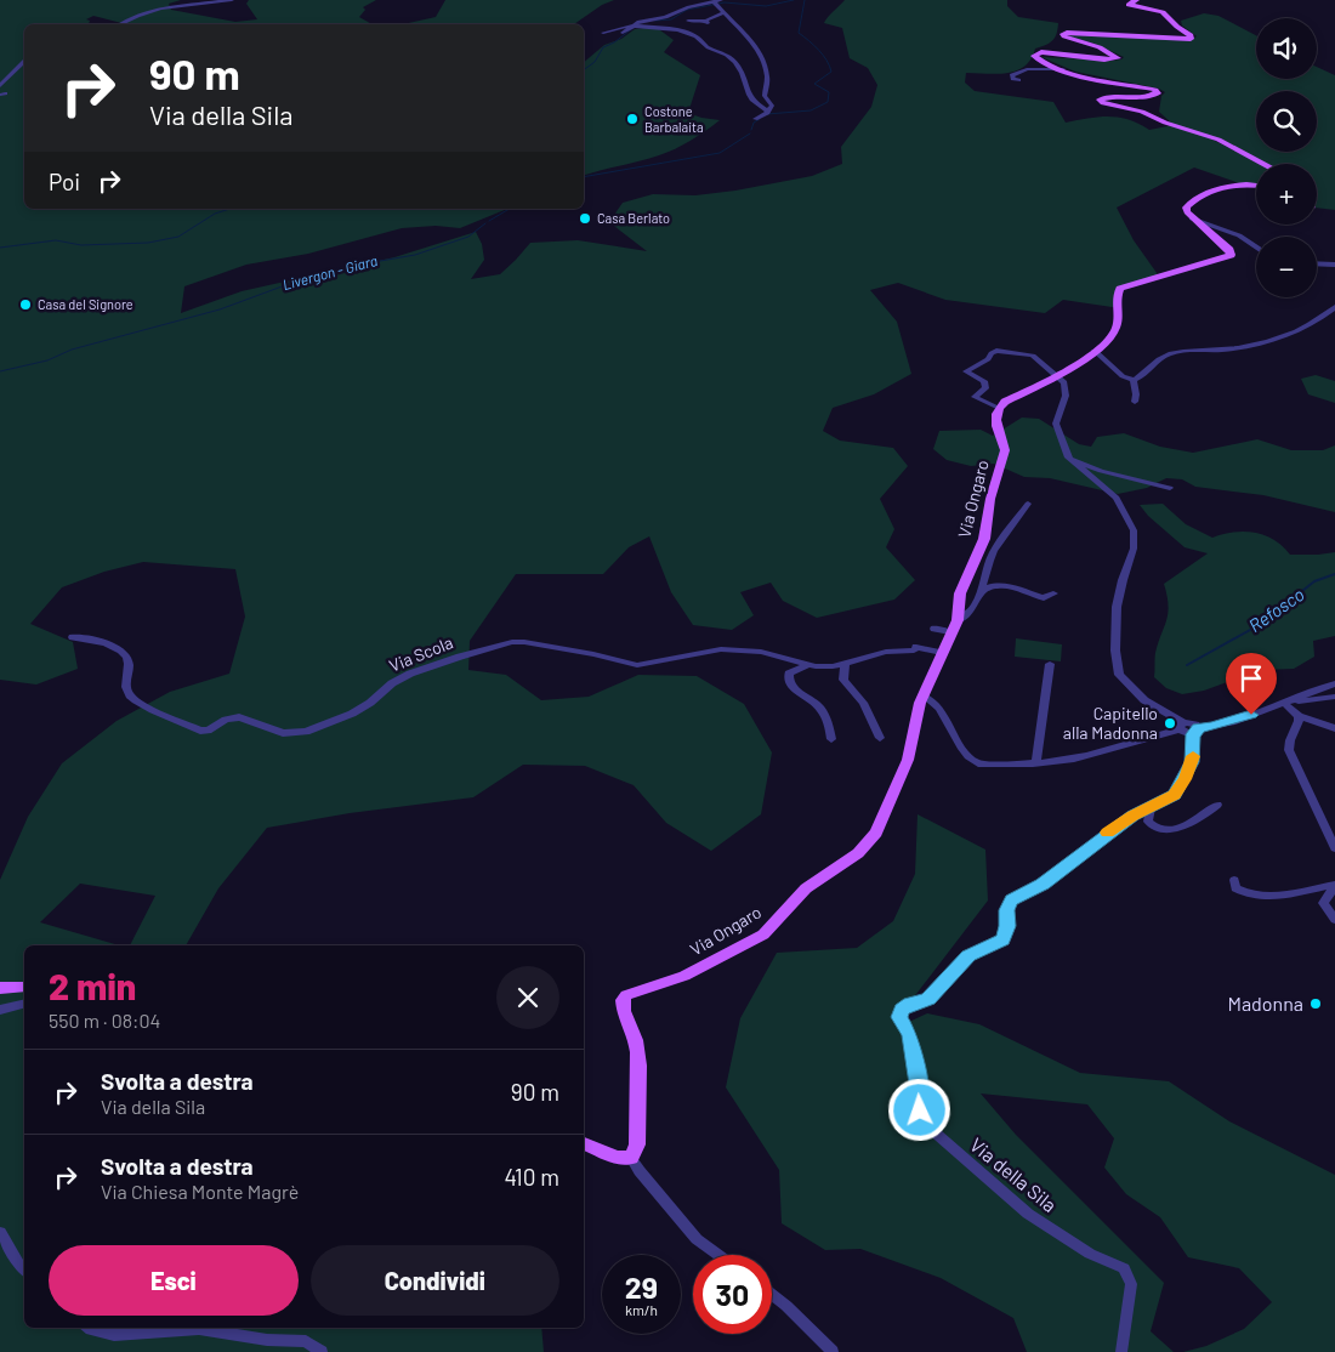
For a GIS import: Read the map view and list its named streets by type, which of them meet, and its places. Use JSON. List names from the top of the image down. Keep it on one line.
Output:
{"streets":{"main road":["Via Ongaro"],"street":["Via Scola","Via della Sila"]},"crossings":[["Via Ongaro","Via Scola"]],"water":["Livergon - Giara","Refosco"],"places":["Costone Barbalaita","Casa Berlato","Casa del Signore","Capitello alla Madonna","Madonna"],"page":{"map_buttons":["+","−"],"turn":["90 m","Via della Sila"],"then":"Poi","heading":["2 min","550 m · 08:04"],"list":[{"name":"Svolta a destra","note":"Via della Sila","value":"90 m"},{"name":"Svolta a destra","note":"Via Chiesa Monte Magrè","value":"410 m"}],"buttons":["Esci","Condividi"],"speed":"29 km/h","limit":"30"}}
